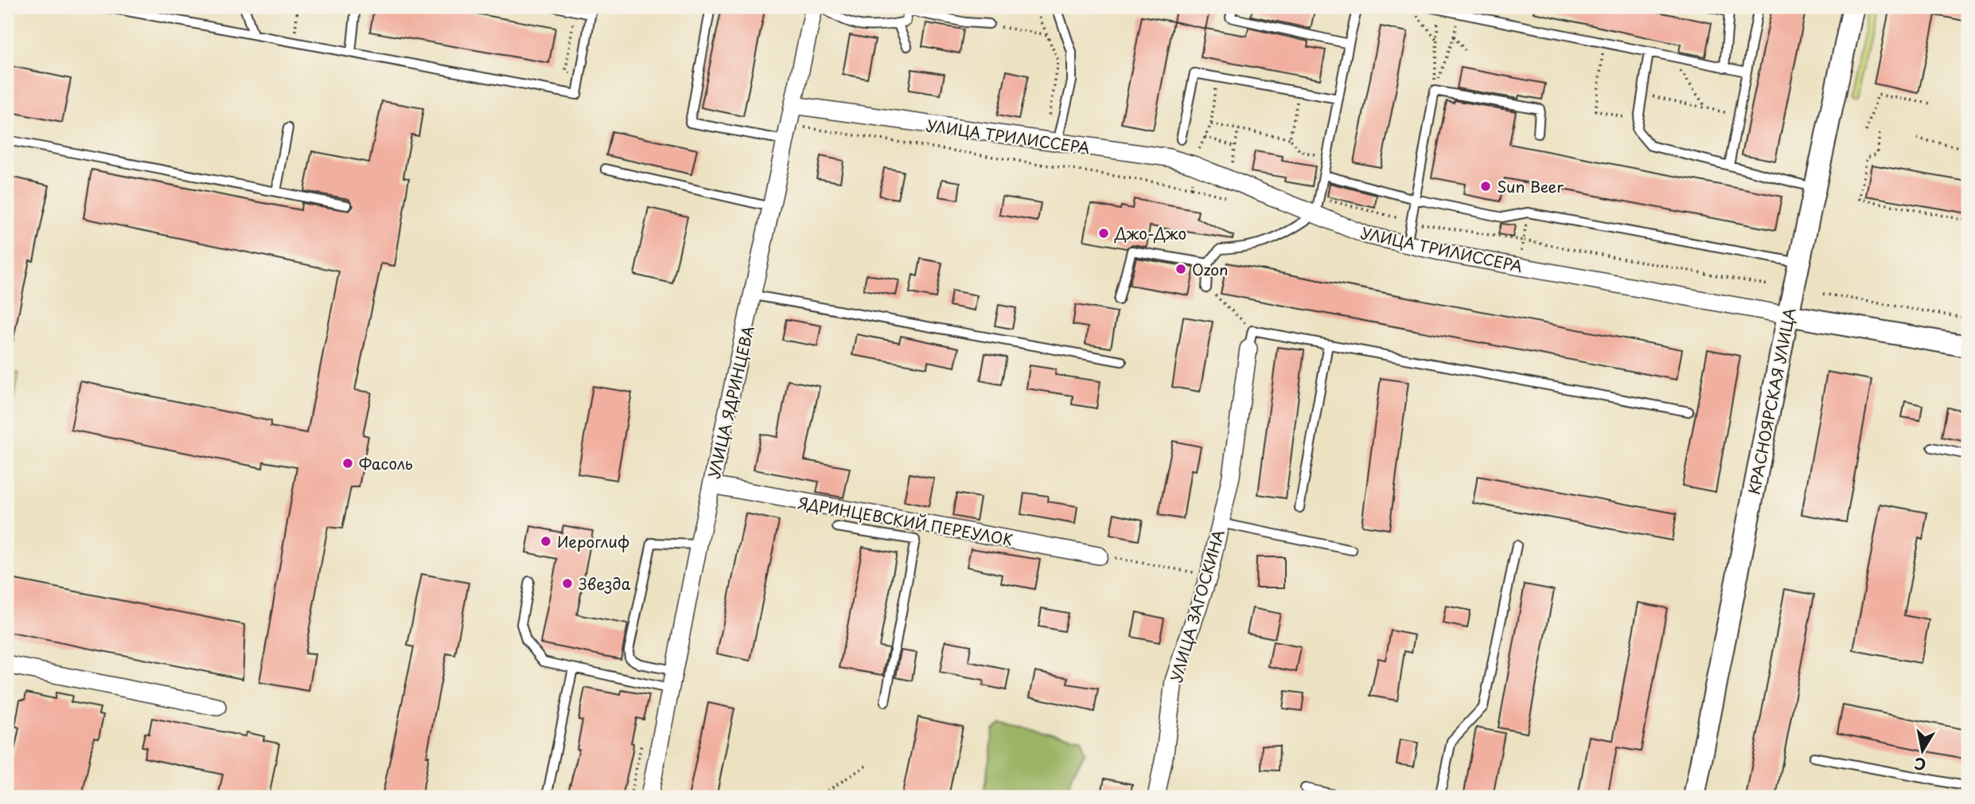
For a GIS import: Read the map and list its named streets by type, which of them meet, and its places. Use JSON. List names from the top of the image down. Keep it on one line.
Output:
{"streets":{"street":["УЛИЦА ТРИЛИССЕРА","КРАСНОЯРСКАЯ УЛИЦА","УЛИЦА ЯДРИНЦЕВА","ЯДРИНЦЕВСКИЙ ПЕРЕУЛОК","УЛИЦА ЗАГОСКИНА"]},"crossings":[["УЛИЦА ТРИЛИССЕРА","КРАСНОЯРСКАЯ УЛИЦА"],["УЛИЦА ТРИЛИССЕРА","УЛИЦА ЯДРИНЦЕВА"],["УЛИЦА ЯДРИНЦЕВА","ЯДРИНЦЕВСКИЙ ПЕРЕУЛОК"]],"places":["Sun Beer","Джо-Джо","Ozon","Фасоль","Иероглиф","Звезда"],"north":"bottom"}
